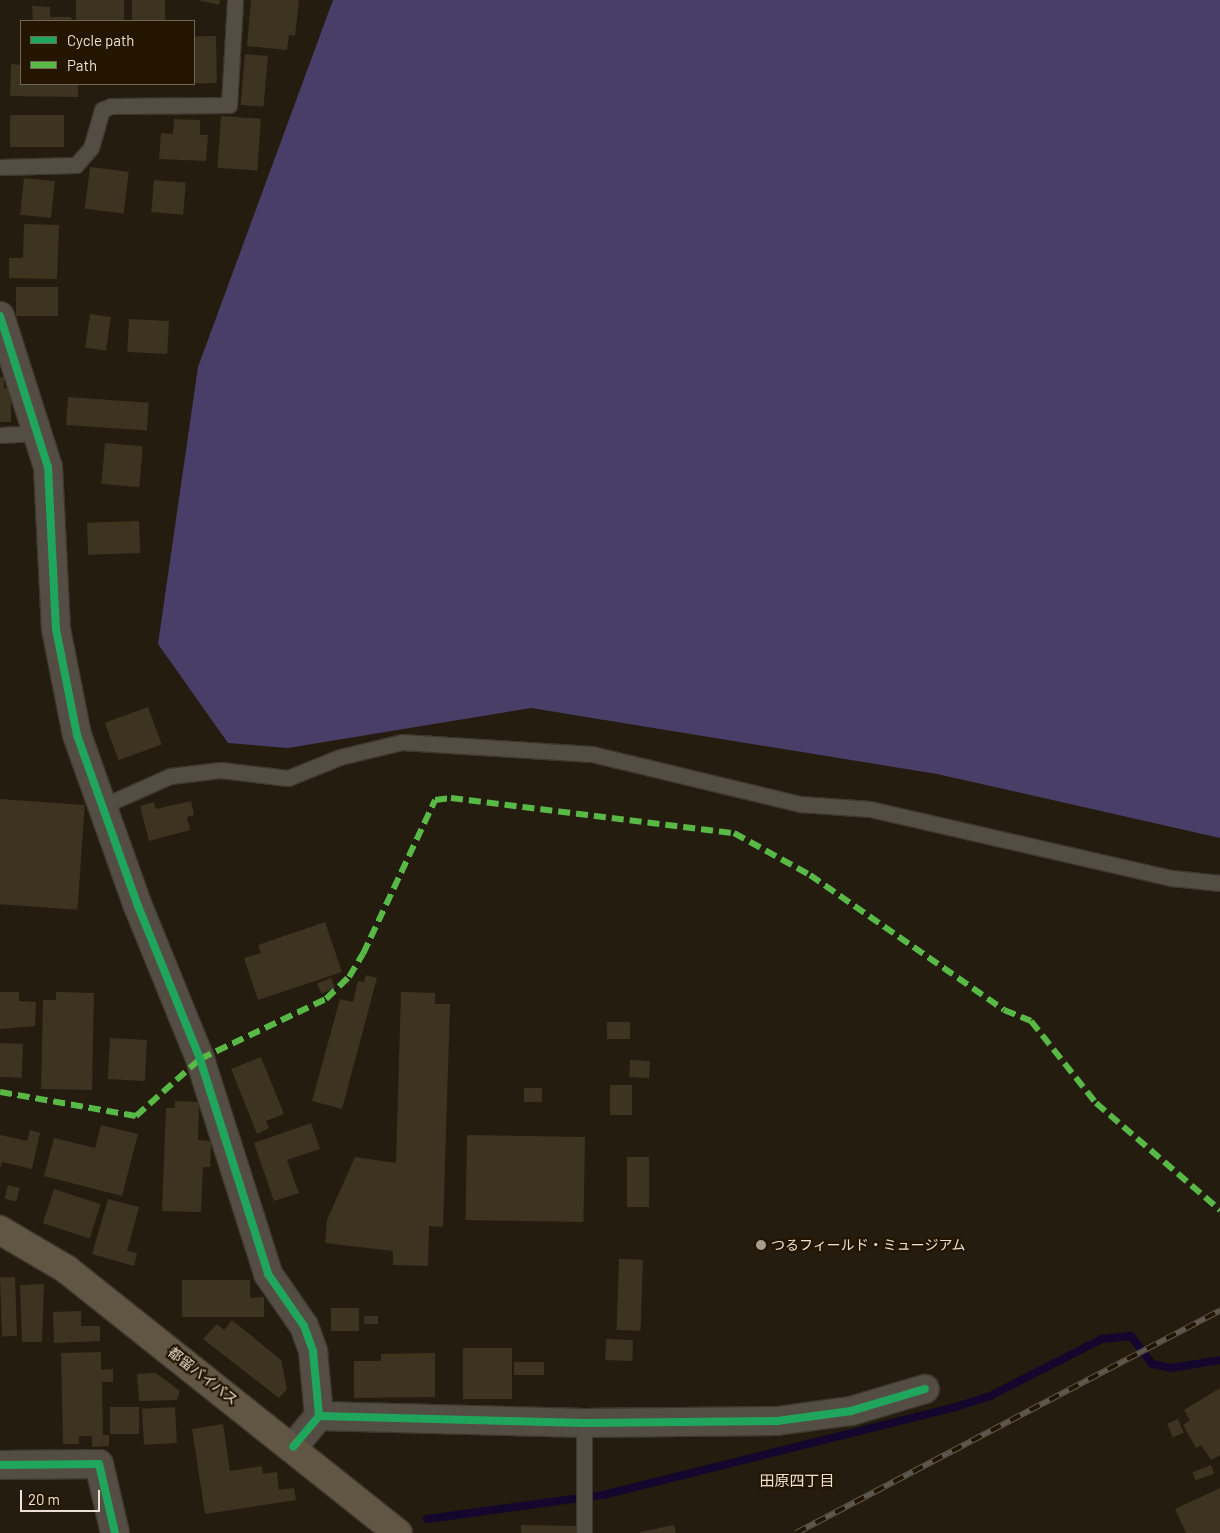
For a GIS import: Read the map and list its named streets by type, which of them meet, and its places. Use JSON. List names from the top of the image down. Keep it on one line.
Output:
{"streets":{"highway":["都留バイパス"]},"districts":["田原四丁目"],"places":["つるフィールド・ミュージアム"],"legend":["Cycle path","Path"],"scale_bar":"20 m"}
